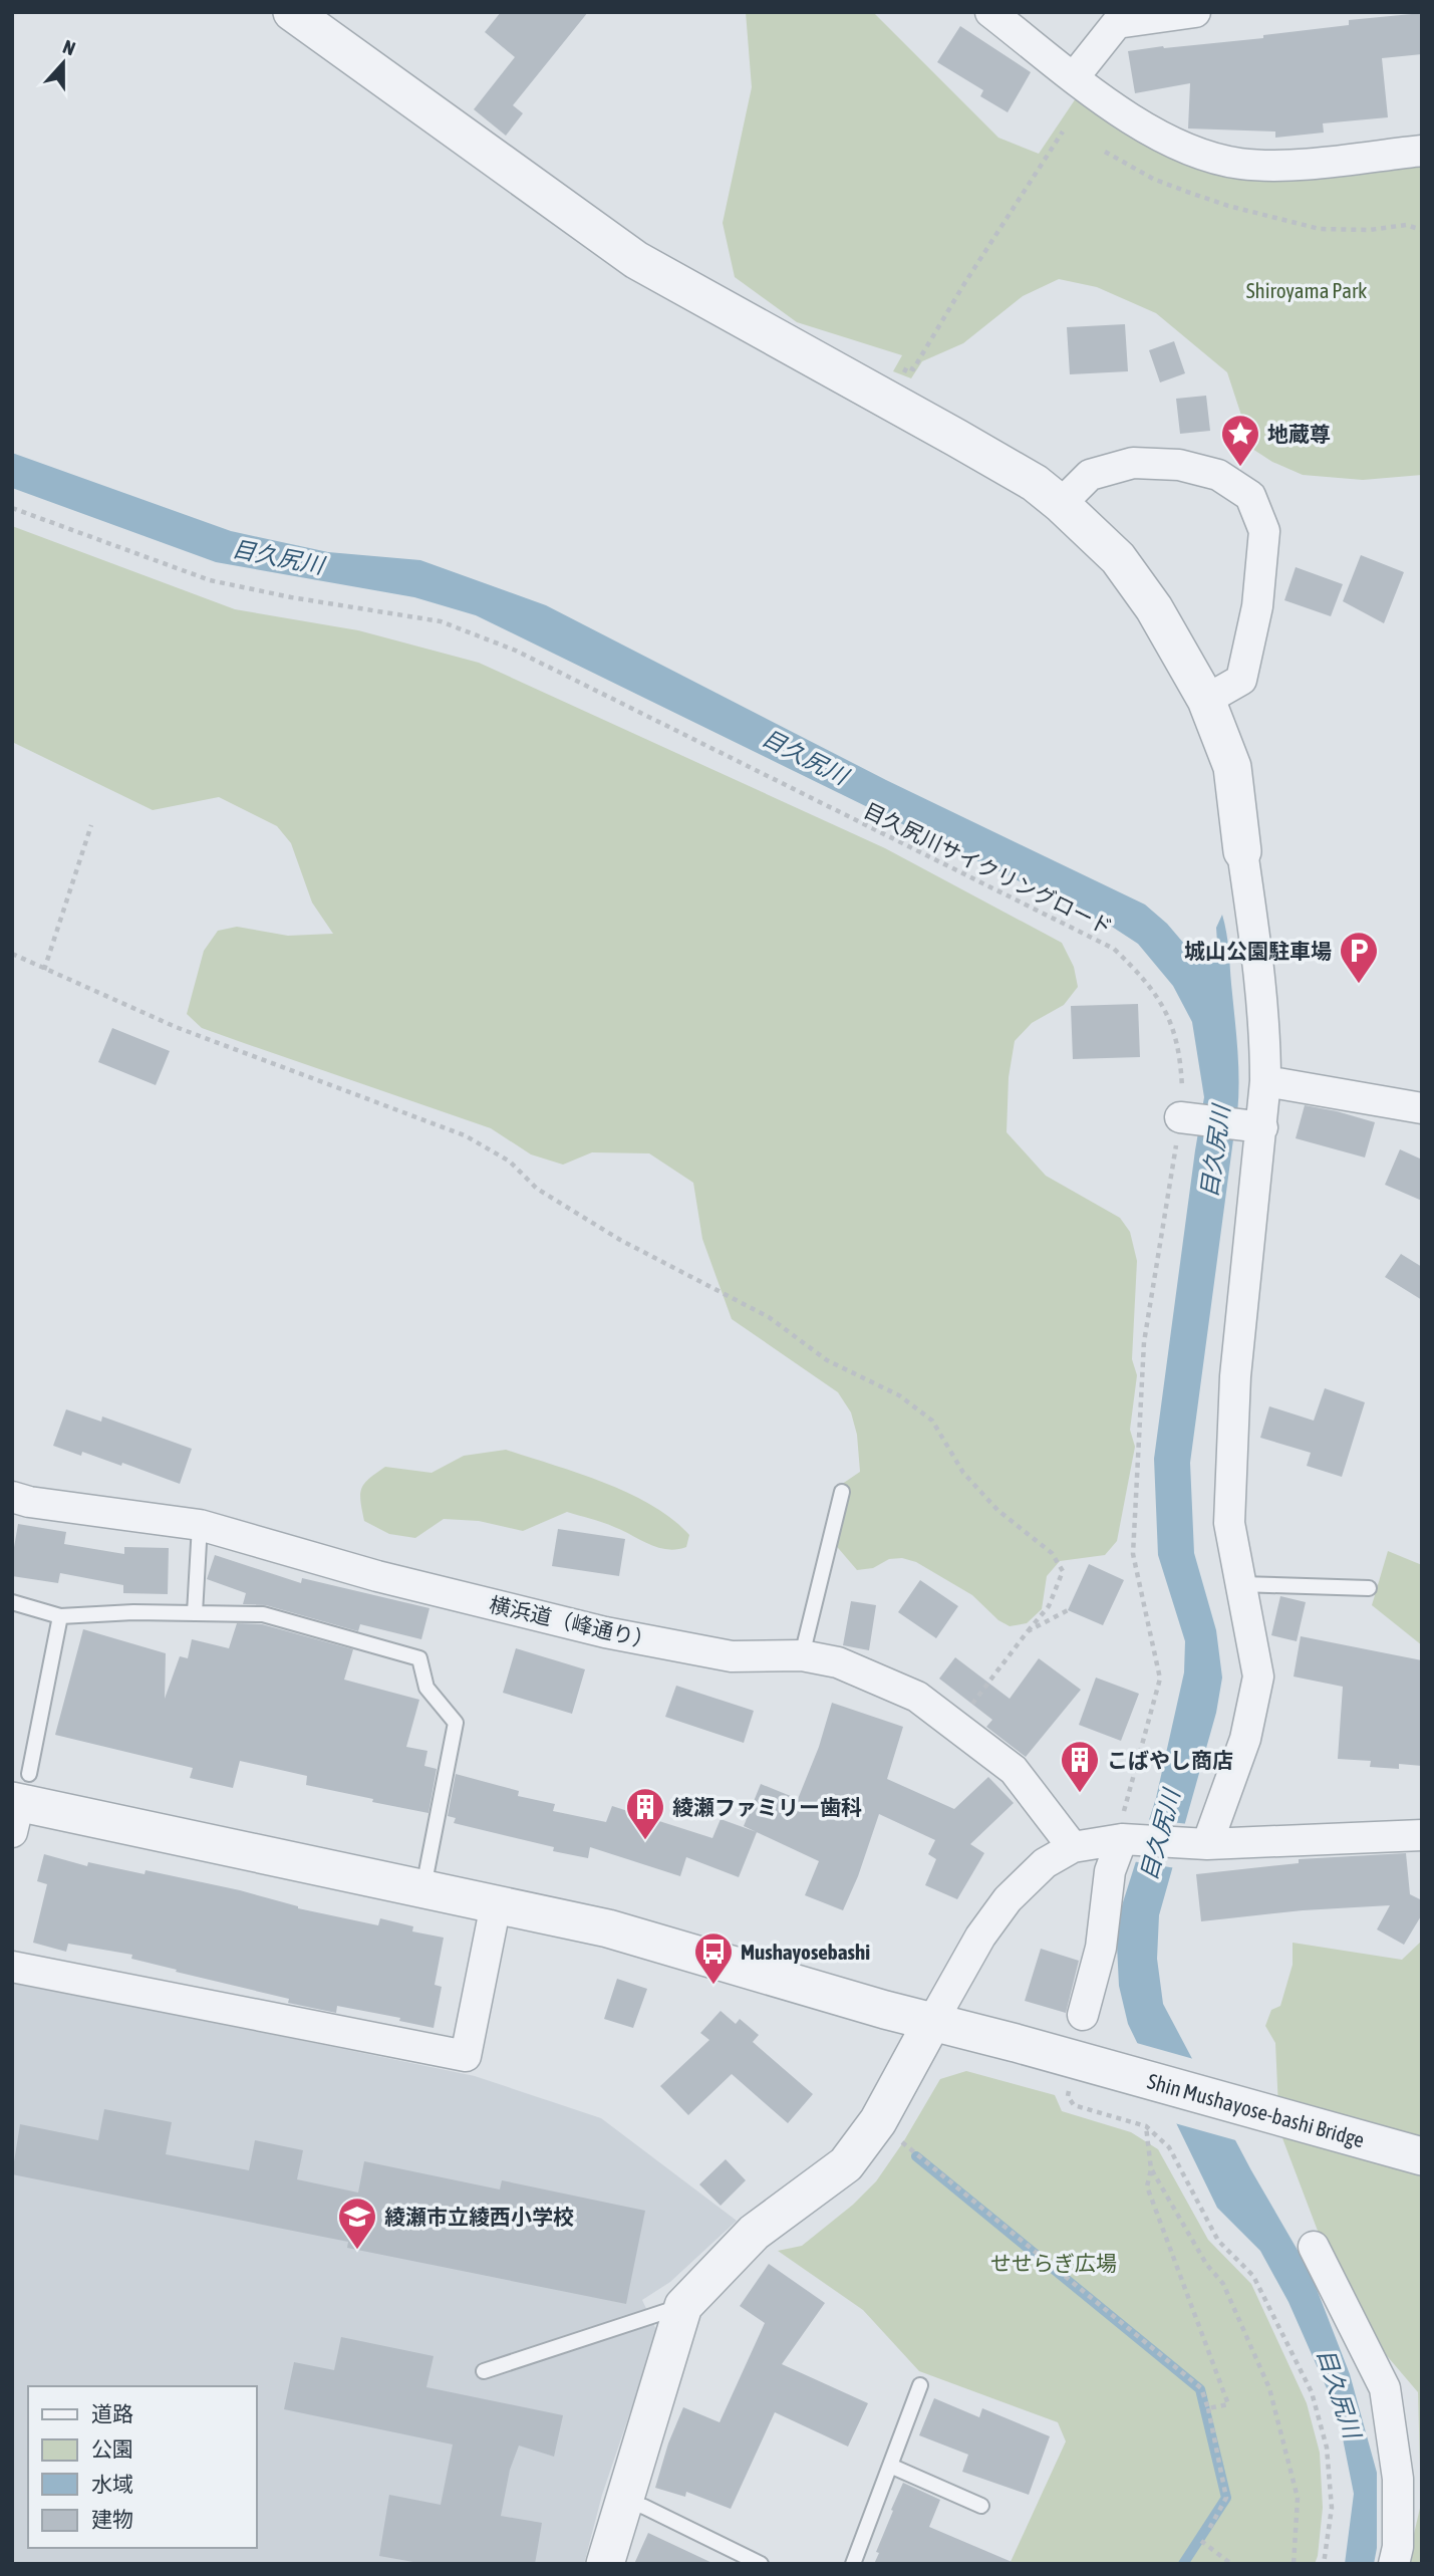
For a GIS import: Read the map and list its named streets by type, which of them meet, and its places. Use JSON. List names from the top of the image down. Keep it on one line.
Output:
{"streets":{"street":["横浜道（峰通り）","Shin Mushayose-bashi Bridge"],"path":["目久尻川サイクリングロード"]},"water":["目久尻川"],"parks":["Shiroyama Park","せせらぎ広場"],"places":{"place":["地蔵尊"],"parking":["城山公園駐車場"],"building":["こばやし商店","綾瀬ファミリー歯科"],"bus stop":["Mushayosebashi"],"school or university":["綾瀬市立綾西小学校"]},"legend":["道路","公園","水域","建物"],"north":"top"}
